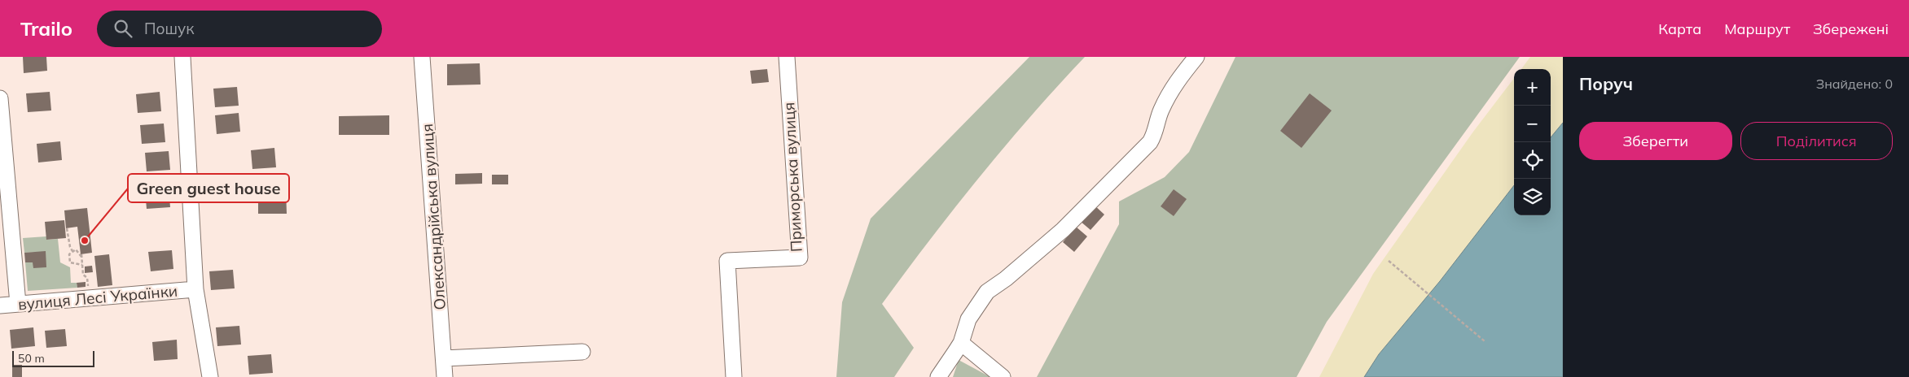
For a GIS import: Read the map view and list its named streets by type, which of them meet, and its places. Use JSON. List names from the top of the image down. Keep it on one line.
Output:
{"streets":{"street":["Приморська вулиця","Олександрійська вулиця","вулиця Лесі Українки"]},"places":["Green guest house"],"scale_bar":"50 m","page":{"header":"Trailo","search":"Пошук","nav":["Карта","Маршрут","Збережені"],"heading":["Поруч","Знайдено: 0"],"map_buttons":["+","−"],"buttons":["Зберегти","Поділитися"],"scale":"50 m"}}
